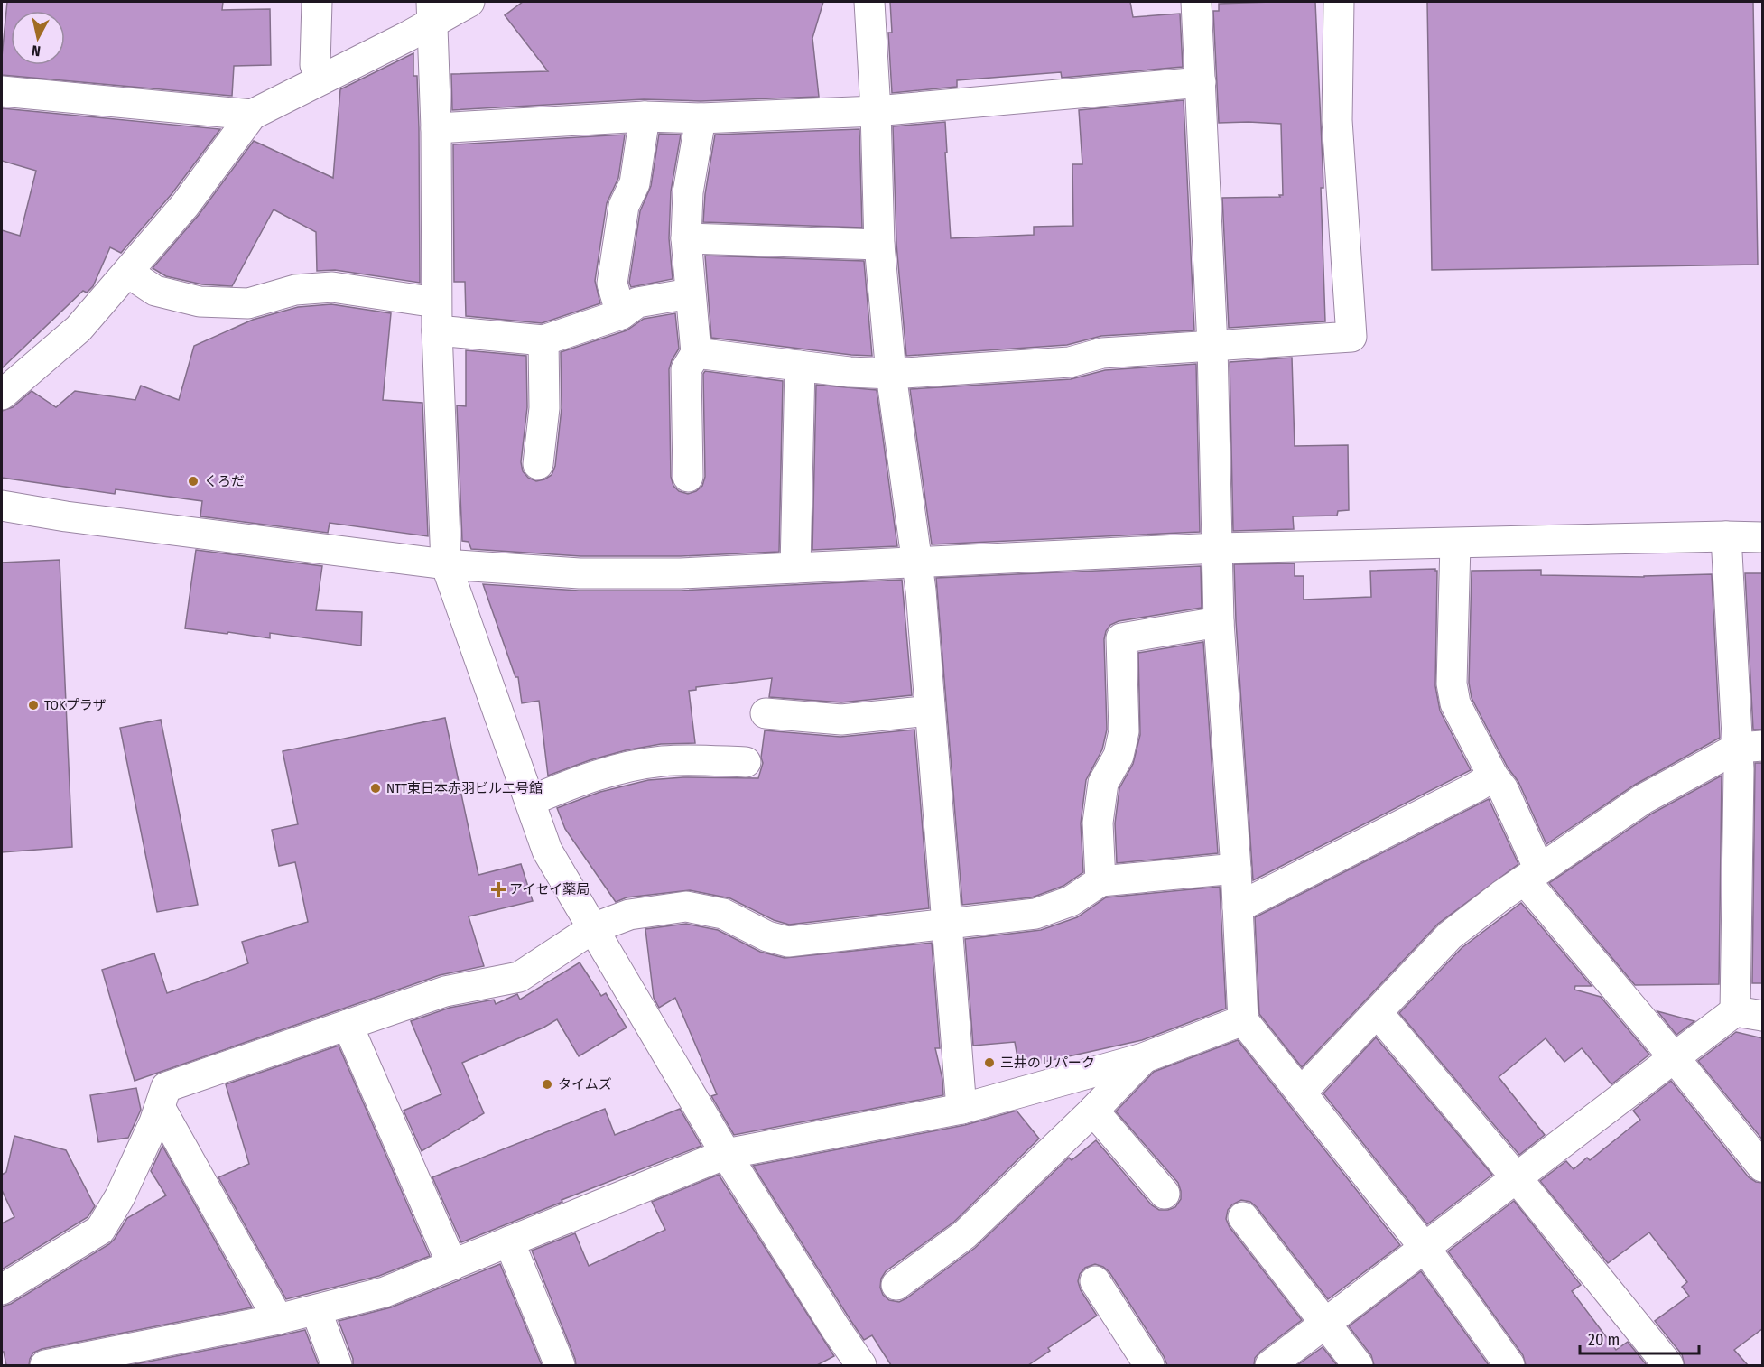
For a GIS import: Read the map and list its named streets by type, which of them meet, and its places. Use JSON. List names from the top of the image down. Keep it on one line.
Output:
{"places":{"other":["くろだ","TOKプラザ","NTT東日本赤羽ビル二号館","三井のリパーク","タイムズ"],"health":["アイセイ薬局"]},"scale_bar":"20 m","north":"bottom"}
